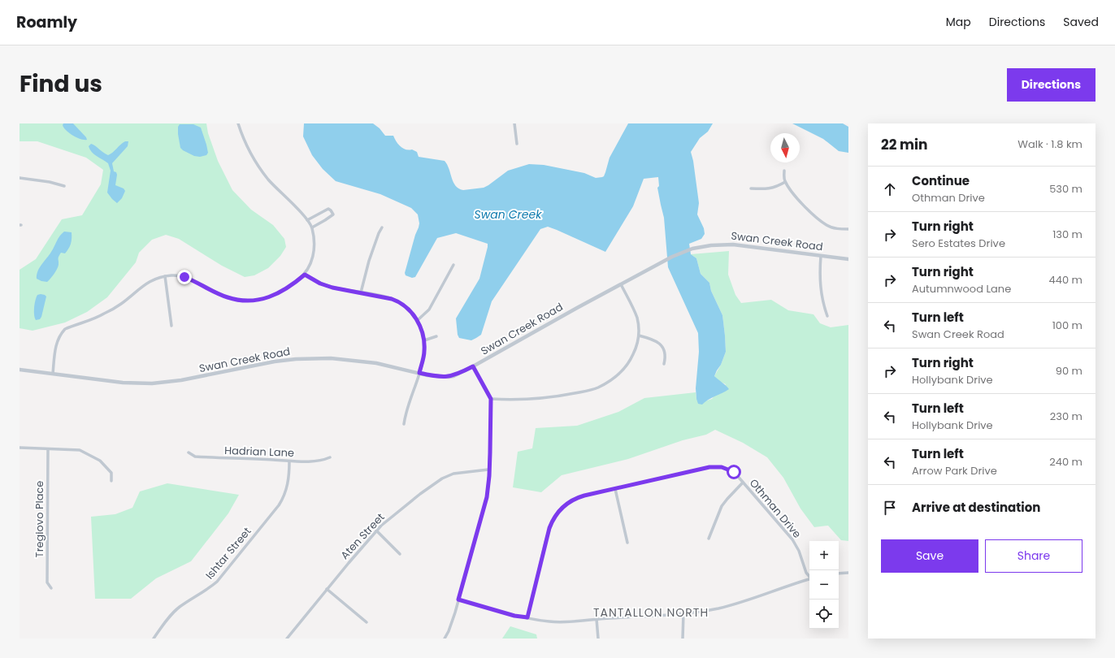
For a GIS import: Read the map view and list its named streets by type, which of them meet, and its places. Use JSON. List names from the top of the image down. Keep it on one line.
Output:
{"streets":{"street":["Swan Creek Road","Hadrian Lane","Othman Drive","Tregiovo Place","Aten Street","Ishtar Street"]},"crossings":[["Hadrian Lane","Ishtar Street"]],"districts":["TANTALLON NORTH"],"water":["Swan Creek"],"north":"bottom","page":{"header":"Roamly","nav":["Map","Directions","Saved"],"title":"Find us","buttons":["Directions",["Save","Share"]],"heading":["22 min","Walk · 1.8 km"],"list":[["Continue","Othman Drive","530 m"],["Turn right","Sero Estates Drive","130 m"],["Turn right","Autumnwood Lane","440 m"],["Turn left","Swan Creek Road","100 m"],["Turn right","Hollybank Drive","90 m"],["Turn left","Hollybank Drive","230 m"],["Turn left","Arrow Park Drive","240 m"],"Arrive at destination"],"map_buttons":["+","−"]}}
